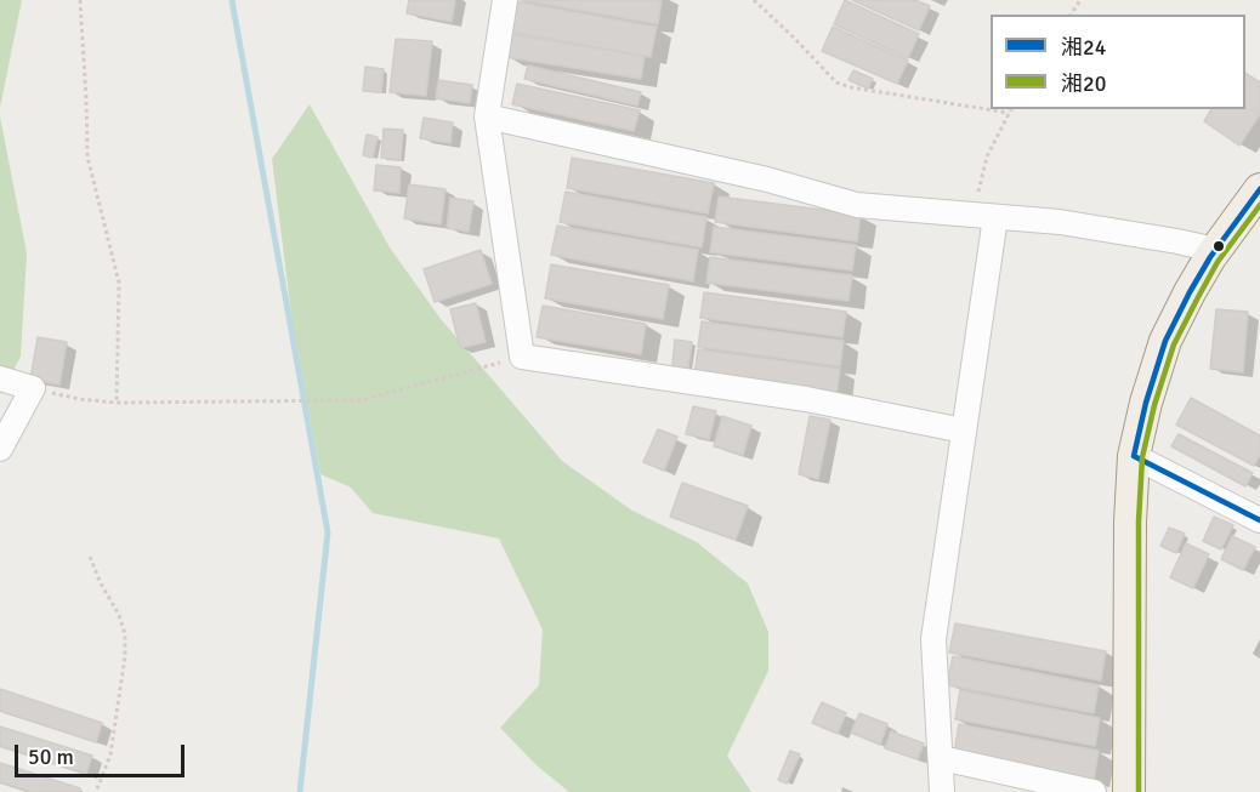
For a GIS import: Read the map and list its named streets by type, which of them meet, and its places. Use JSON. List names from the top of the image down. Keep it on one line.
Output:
{"lines":["transit line 湘24","transit line 湘20"],"legend":["湘24","湘20"],"scale_bar":"50 m"}
